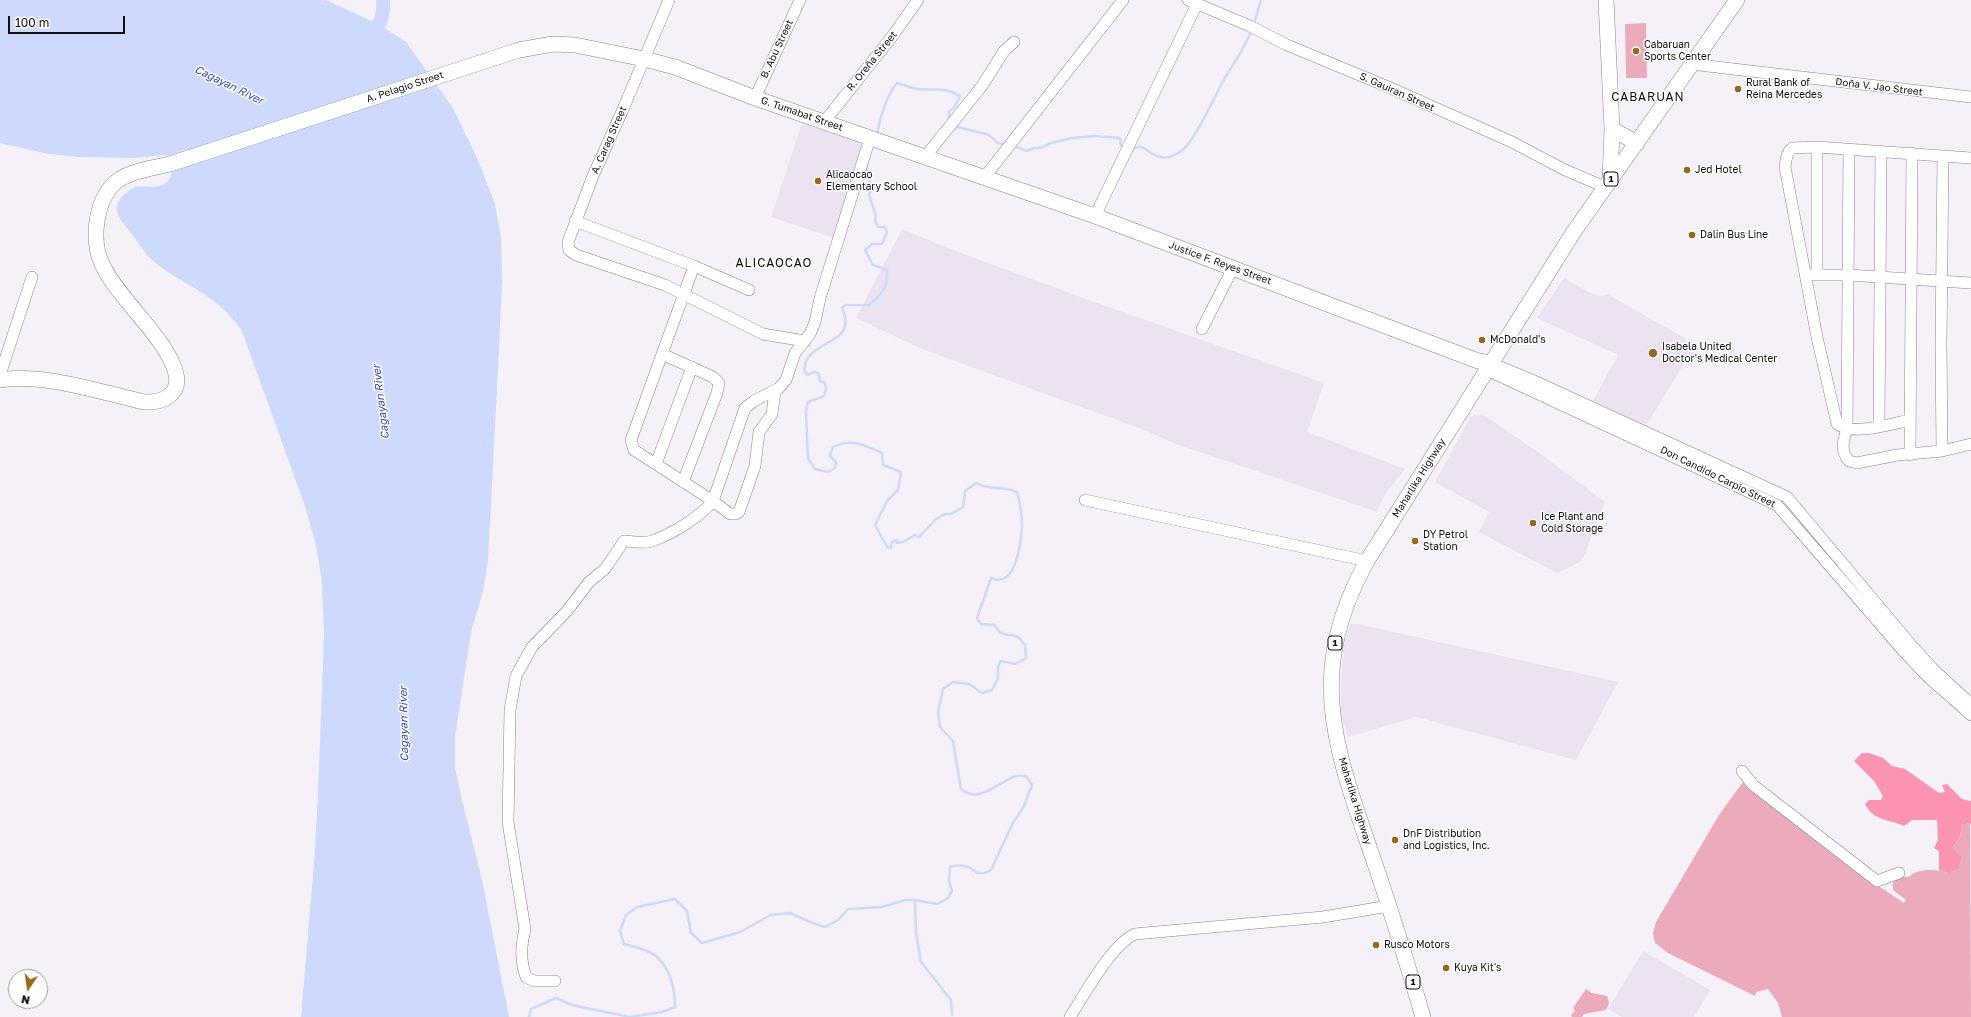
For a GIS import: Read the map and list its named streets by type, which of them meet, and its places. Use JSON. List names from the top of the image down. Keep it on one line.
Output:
{"streets":{"main road":["A. Pelagio Street","G. Tumabat Street","1","Justice F. Reyes Street","Maharlika Highway"],"street":["B. Abu Street","R. Oreña Street","Doña V. Jao Street","S. Gauiran Street","A. Carag Street","Don Candido Carpio Street"]},"crossings":[["B. Abu Street","G. Tumabat Street"],["R. Oreña Street","G. Tumabat Street"],["A. Pelagio Street","G. Tumabat Street"],["A. Pelagio Street","A. Carag Street"],["Doña V. Jao Street","Maharlika Highway"],["S. Gauiran Street","Maharlika Highway"],["G. Tumabat Street","A. Carag Street"],["G. Tumabat Street","Justice F. Reyes Street"],["Justice F. Reyes Street","Don Candido Carpio Street"],["Justice F. Reyes Street","Maharlika Highway"],["Don Candido Carpio Street","Maharlika Highway"]],"districts":["CABARUAN","ALICAOCAO"],"water":["Cagayan River"],"places":["Cabaruan Sports Center","Rural Bank of Reina Mercedes","Jed Hotel","Alicaocao Elementary School","Dalin Bus Line","McDonald's","Isabela United Doctor's Medical Center","Ice Plant and Cold Storage","DY Petrol Station","DnF Distribution and Logistics, Inc.","Rusco Motors","Kuya Kit's"],"scale_bar":"100 m","north":"bottom"}
